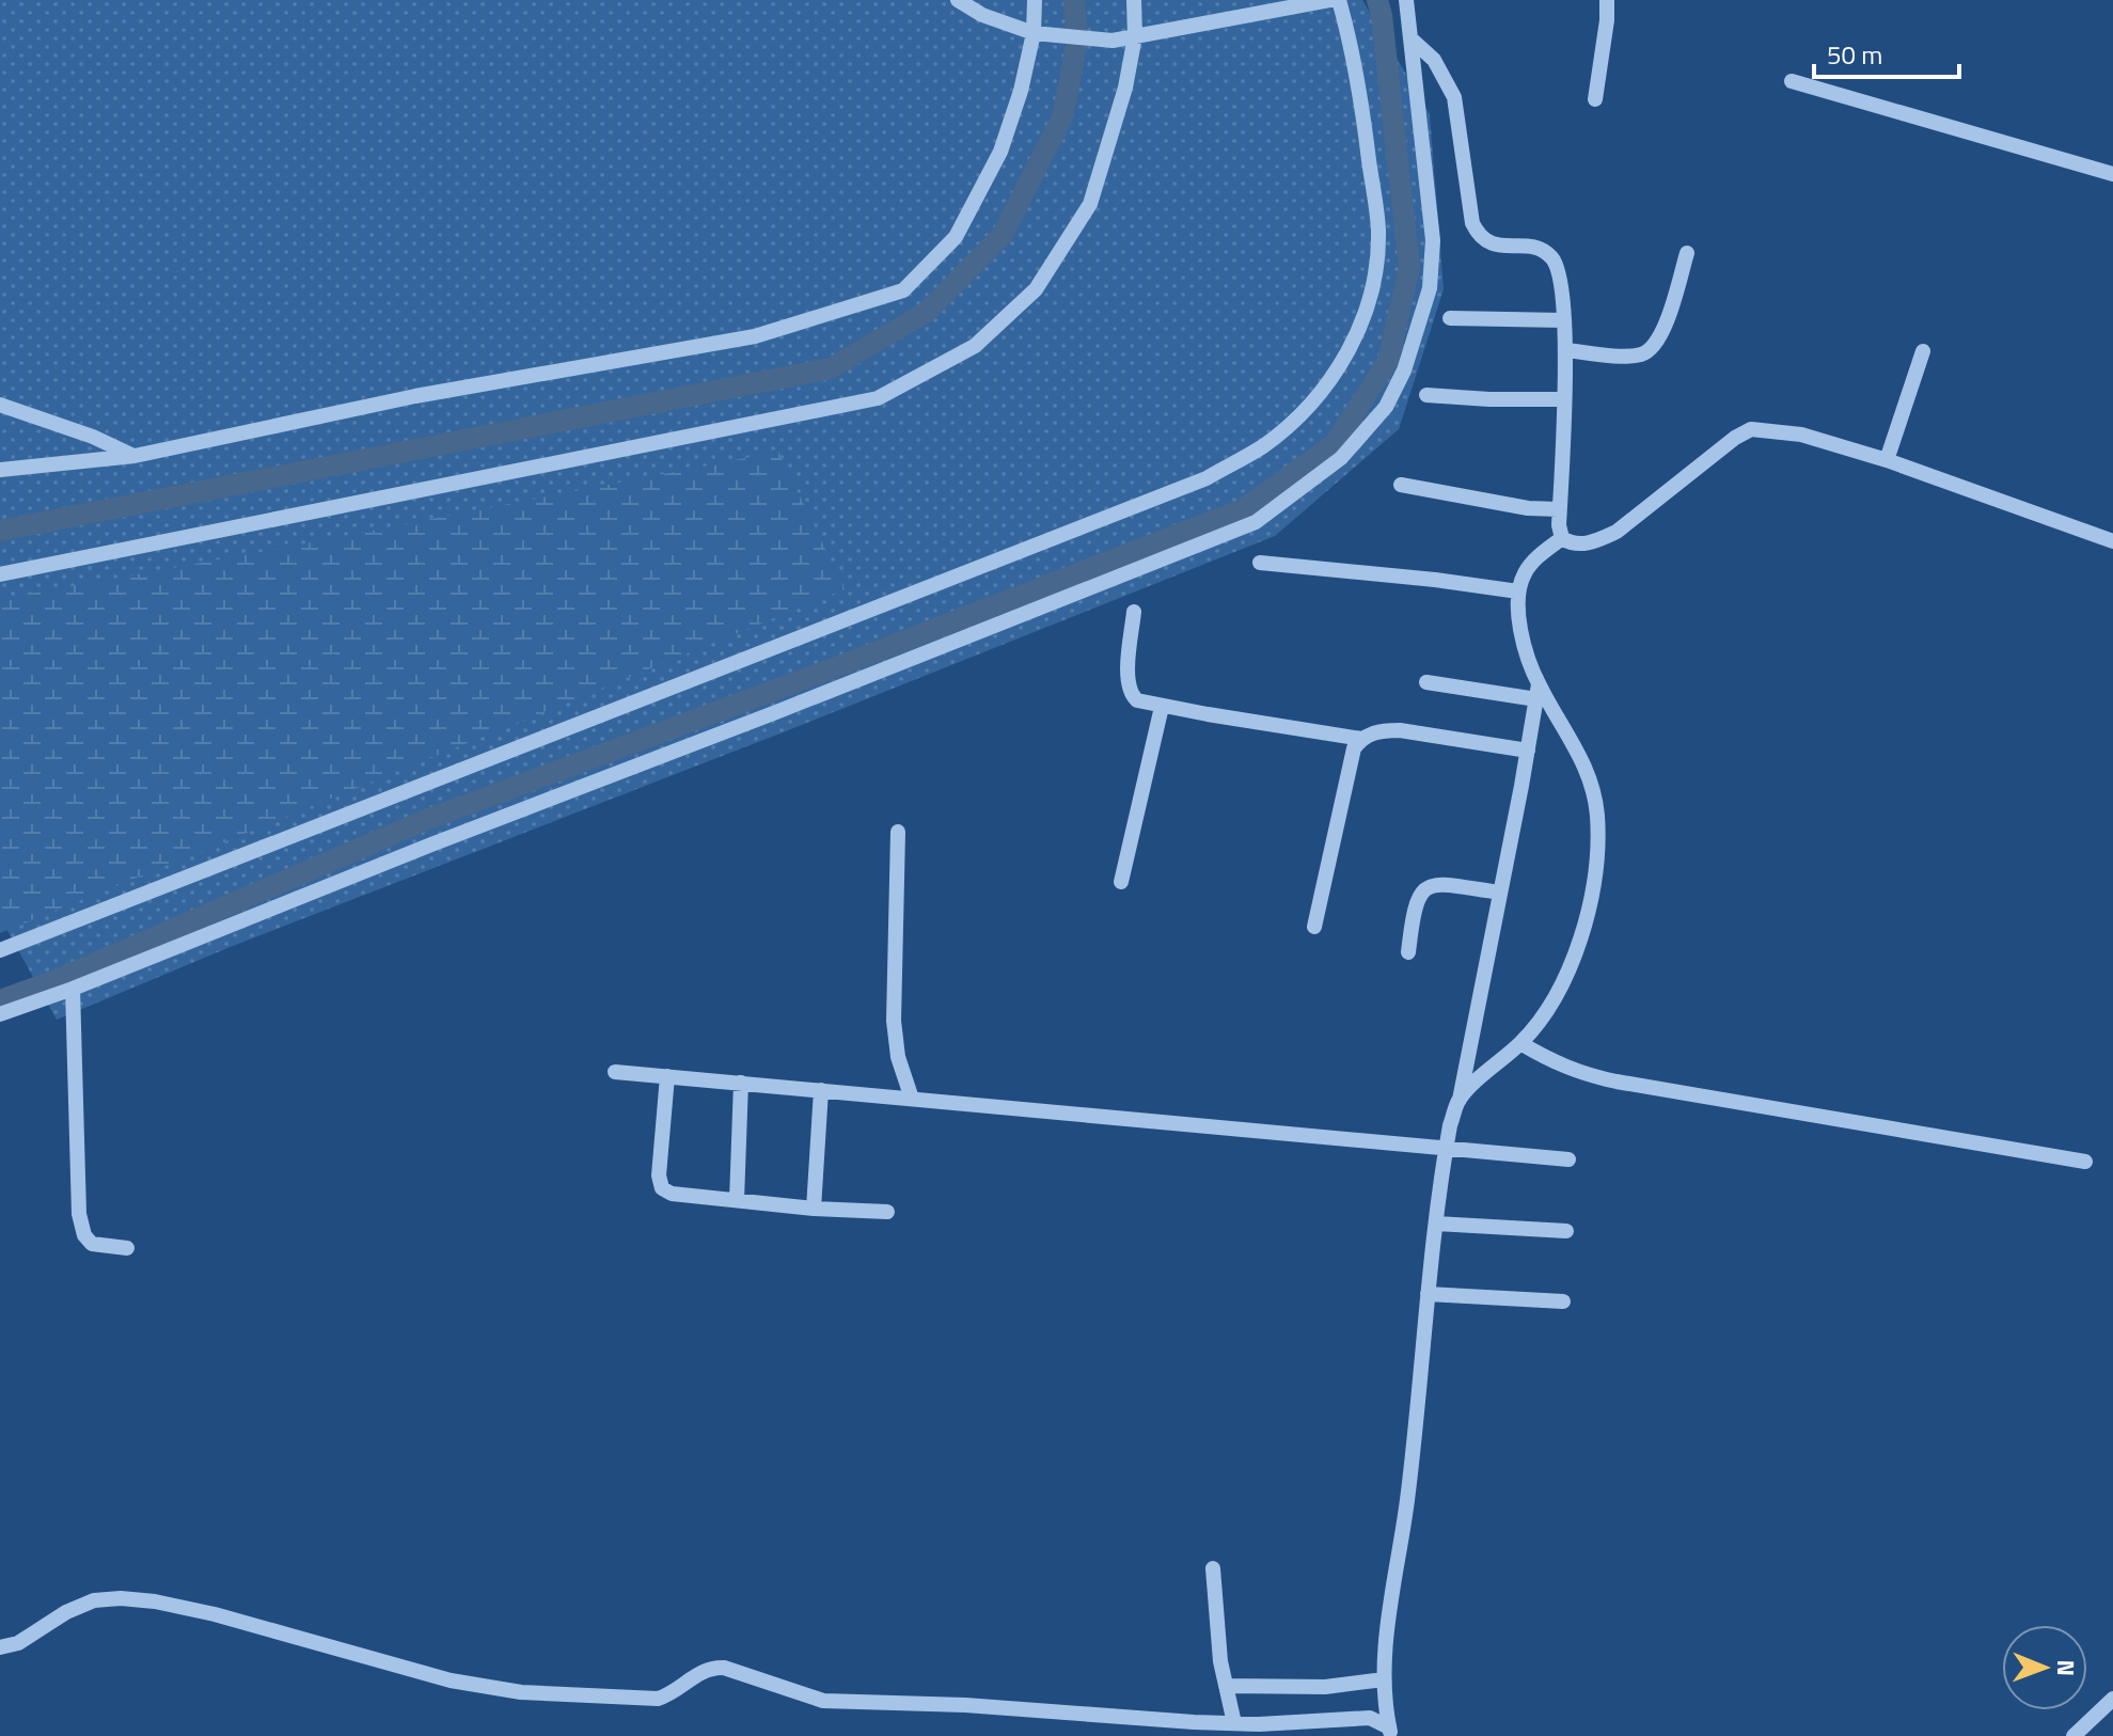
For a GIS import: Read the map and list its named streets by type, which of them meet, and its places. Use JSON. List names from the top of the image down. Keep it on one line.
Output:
{"scale_bar":"50 m","north":"right"}
